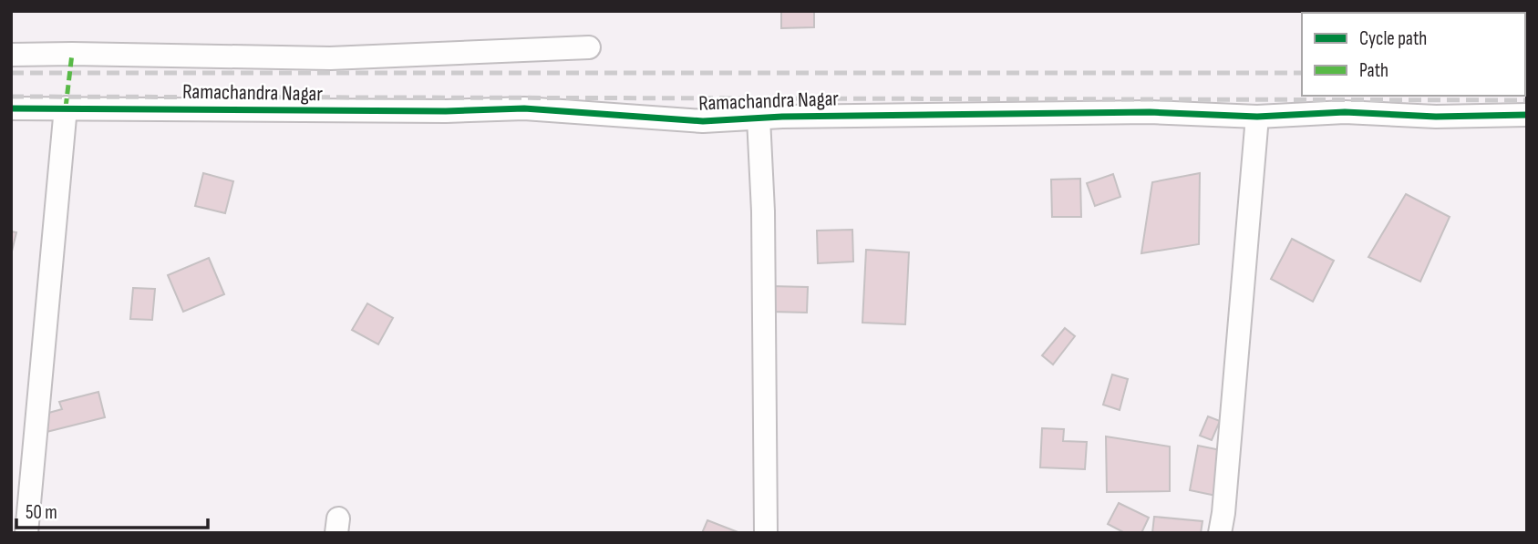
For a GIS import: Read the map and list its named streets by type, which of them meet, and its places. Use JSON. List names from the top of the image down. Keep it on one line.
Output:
{"streets":{"street":["Ramachandra Nagar"]},"legend":["Cycle path","Path"],"scale_bar":"50 m"}
